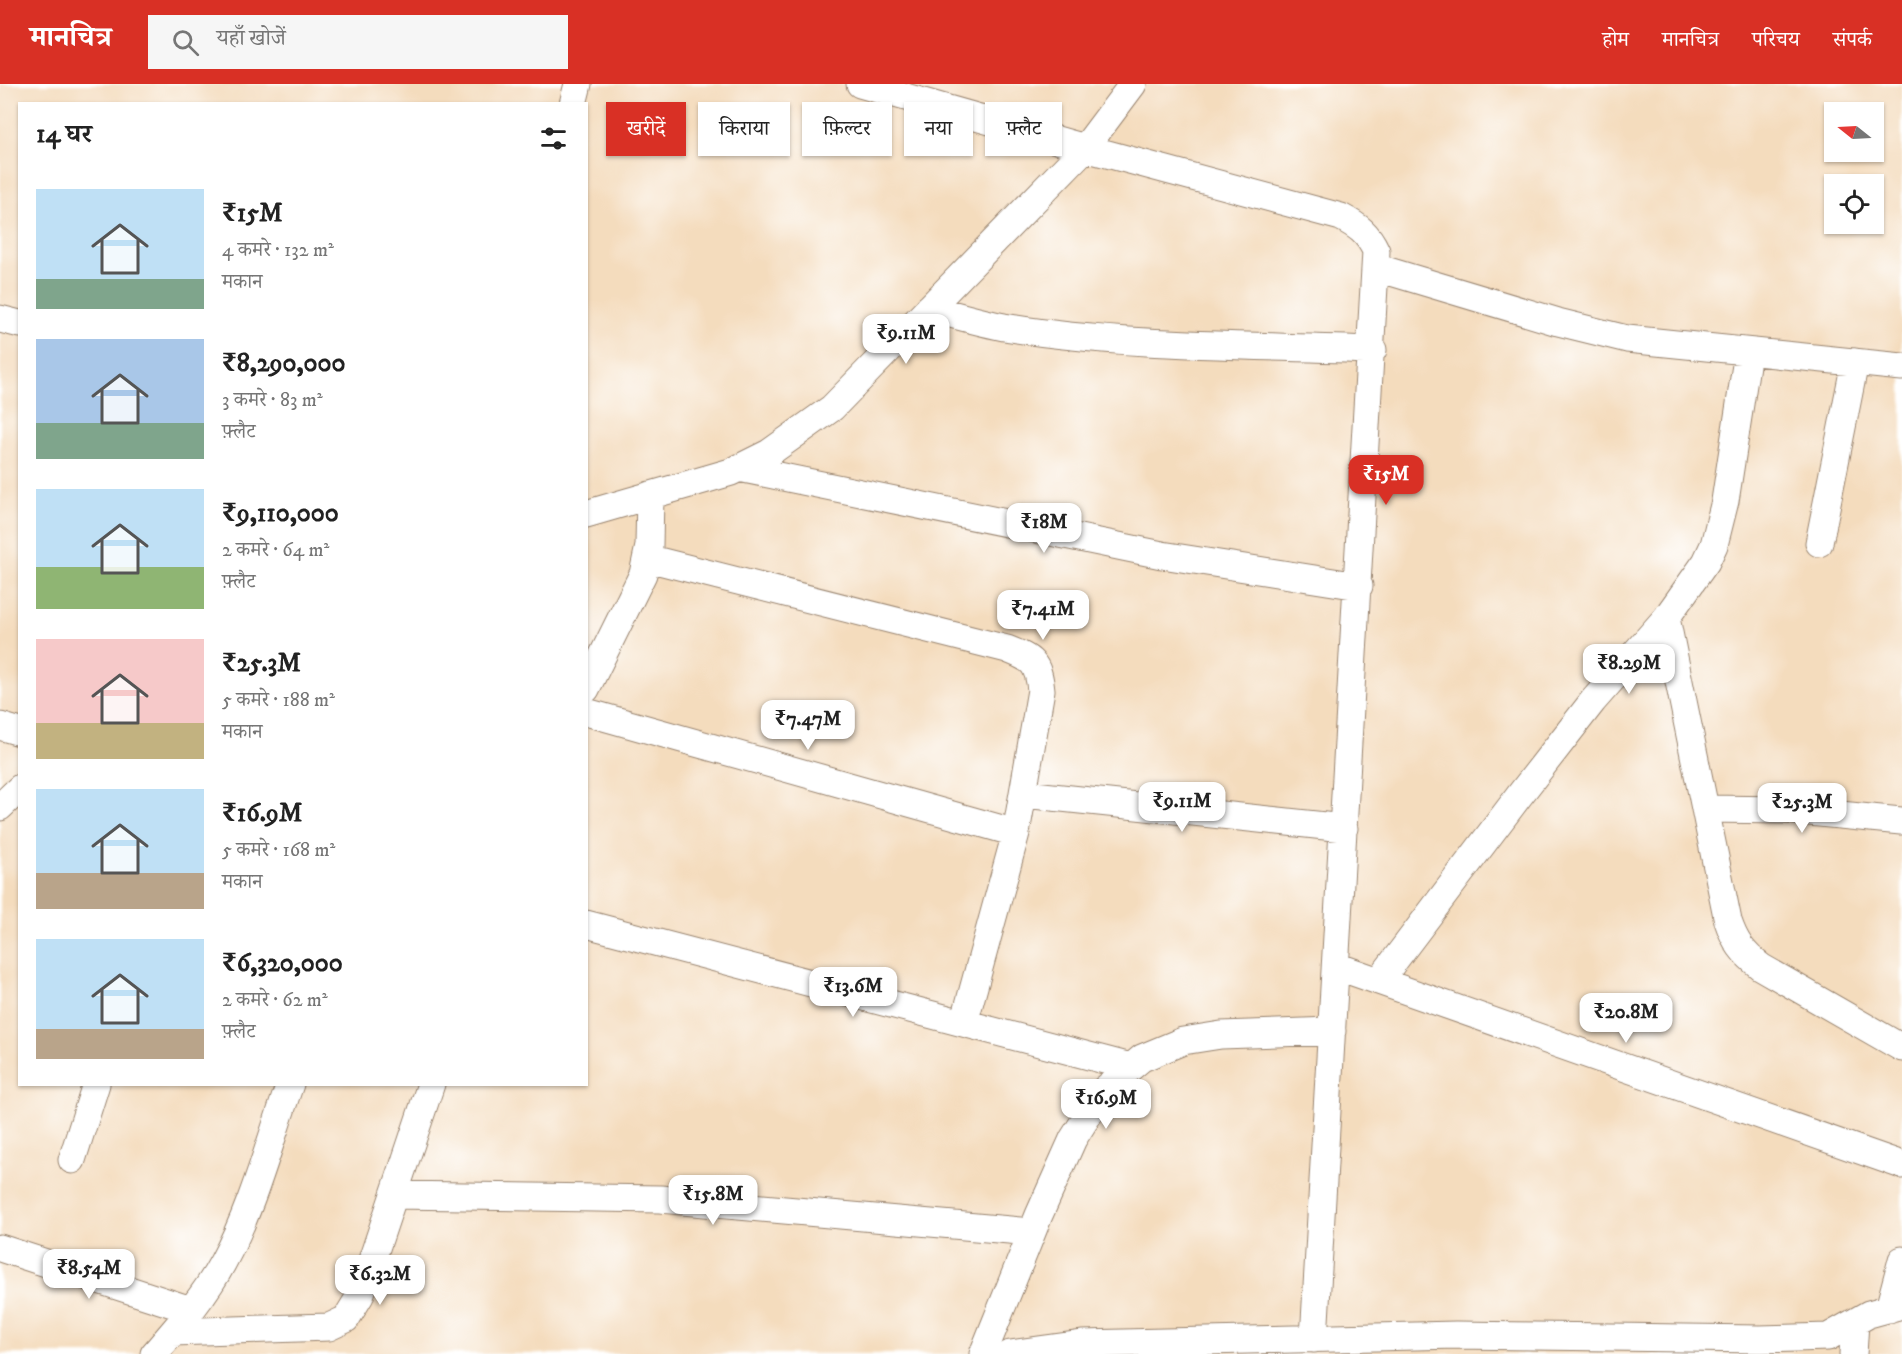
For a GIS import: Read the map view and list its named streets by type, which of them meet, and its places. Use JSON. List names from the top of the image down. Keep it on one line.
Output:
{"north":"left","page":{"header":"मानचित्र","search":"यहाँ खोजें","nav":["होम","मानचित्र","परिचय","संपर्क"],"chip":["खरीदें","किराया","फ़िल्टर","नया","फ़्लैट"],"heading":"14 घर","list":[{"name":"₹15M","note":"4 कमरे · 132 m² · मकान"},{"name":"₹8,290,000","note":"3 कमरे · 83 m² · फ़्लैट"},{"name":"₹9,110,000","note":"2 कमरे · 64 m² · फ़्लैट"},{"name":"₹25.3M","note":"5 कमरे · 188 m² · मकान"},{"name":"₹16.9M","note":"5 कमरे · 168 m² · मकान"},{"name":"₹6,320,000","note":"2 कमरे · 62 m² · फ़्लैट"}],"price":["₹9.11M","₹15M","₹18M","₹7.41M","₹8.29M","₹7.47M","₹9.11M","₹25.3M","₹13.6M","₹20.8M","₹16.9M","₹15.8M","₹8.54M","₹6.32M"]}}
